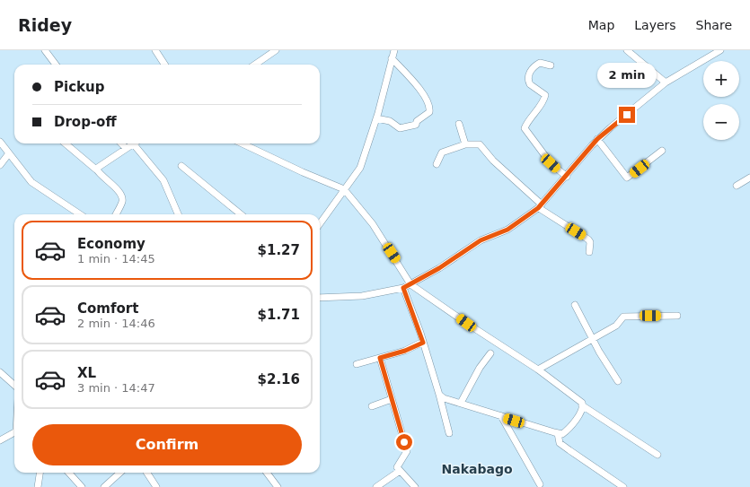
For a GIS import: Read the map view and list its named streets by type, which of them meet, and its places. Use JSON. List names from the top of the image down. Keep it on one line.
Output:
{"districts":["Nakabago"],"page":{"header":"Ridey","nav":["Map","Layers","Share"],"map_buttons":["+","−"],"bubble":"2 min","banner":["Pickup","Drop-off"],"list":[{"name":"Economy","note":"1 min · 14:45","value":"$1.27"},{"name":"Comfort","note":"2 min · 14:46","value":"$1.71"},{"name":"XL","note":"3 min · 14:47","value":"$2.16"}],"buttons":"Confirm"}}
